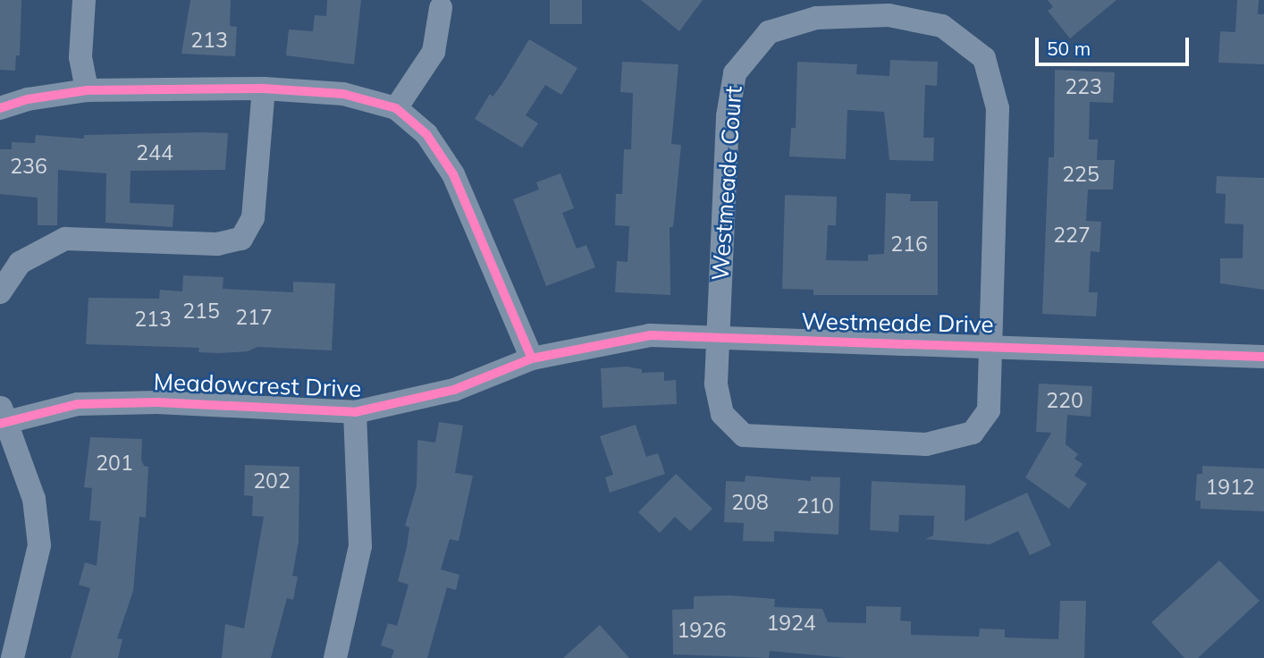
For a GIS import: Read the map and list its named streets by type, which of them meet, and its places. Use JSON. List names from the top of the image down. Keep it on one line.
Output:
{"streets":{"street":["Westmeade Court","Westmeade Drive","Meadowcrest Drive"]},"crossings":[["Westmeade Court","Westmeade Drive"],["Westmeade Drive","Meadowcrest Drive"]],"house_numbers":["213","223","244","236","225","227","216","215","217","213","220","201","202","1912","208","210","1924","1926"],"scale_bar":"50 m"}
